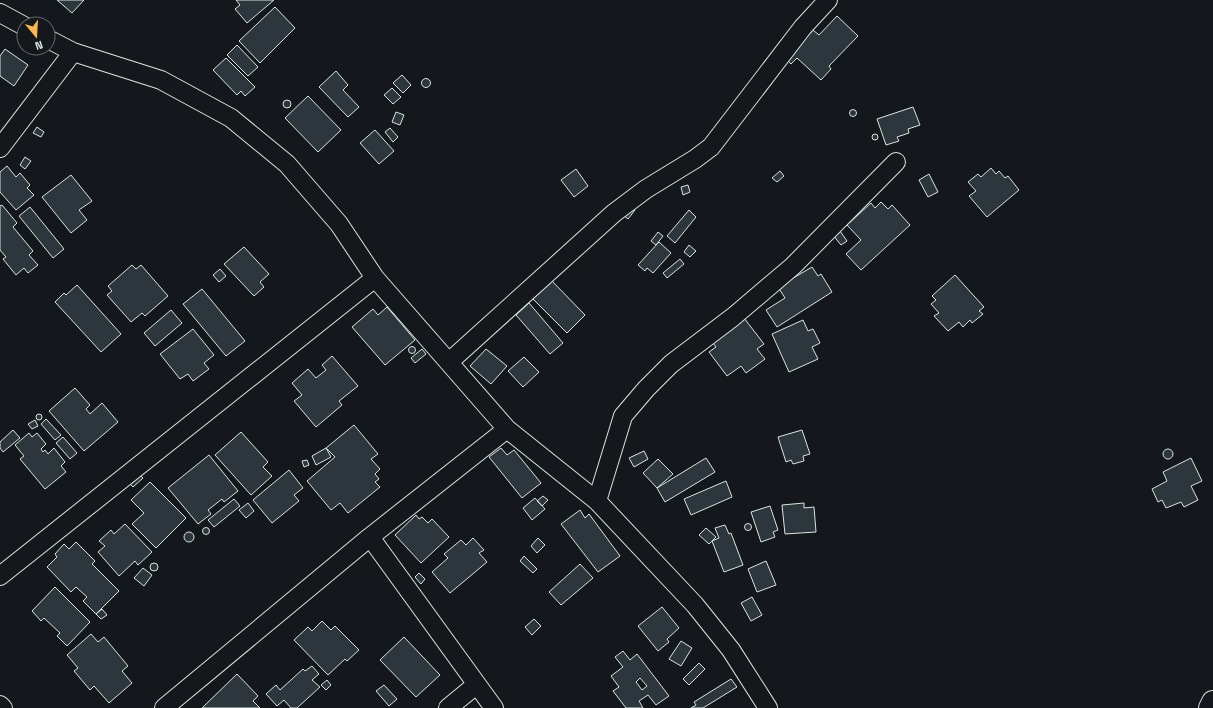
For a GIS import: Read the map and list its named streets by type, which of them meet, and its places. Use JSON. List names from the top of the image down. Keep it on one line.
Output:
{"north":"bottom"}
